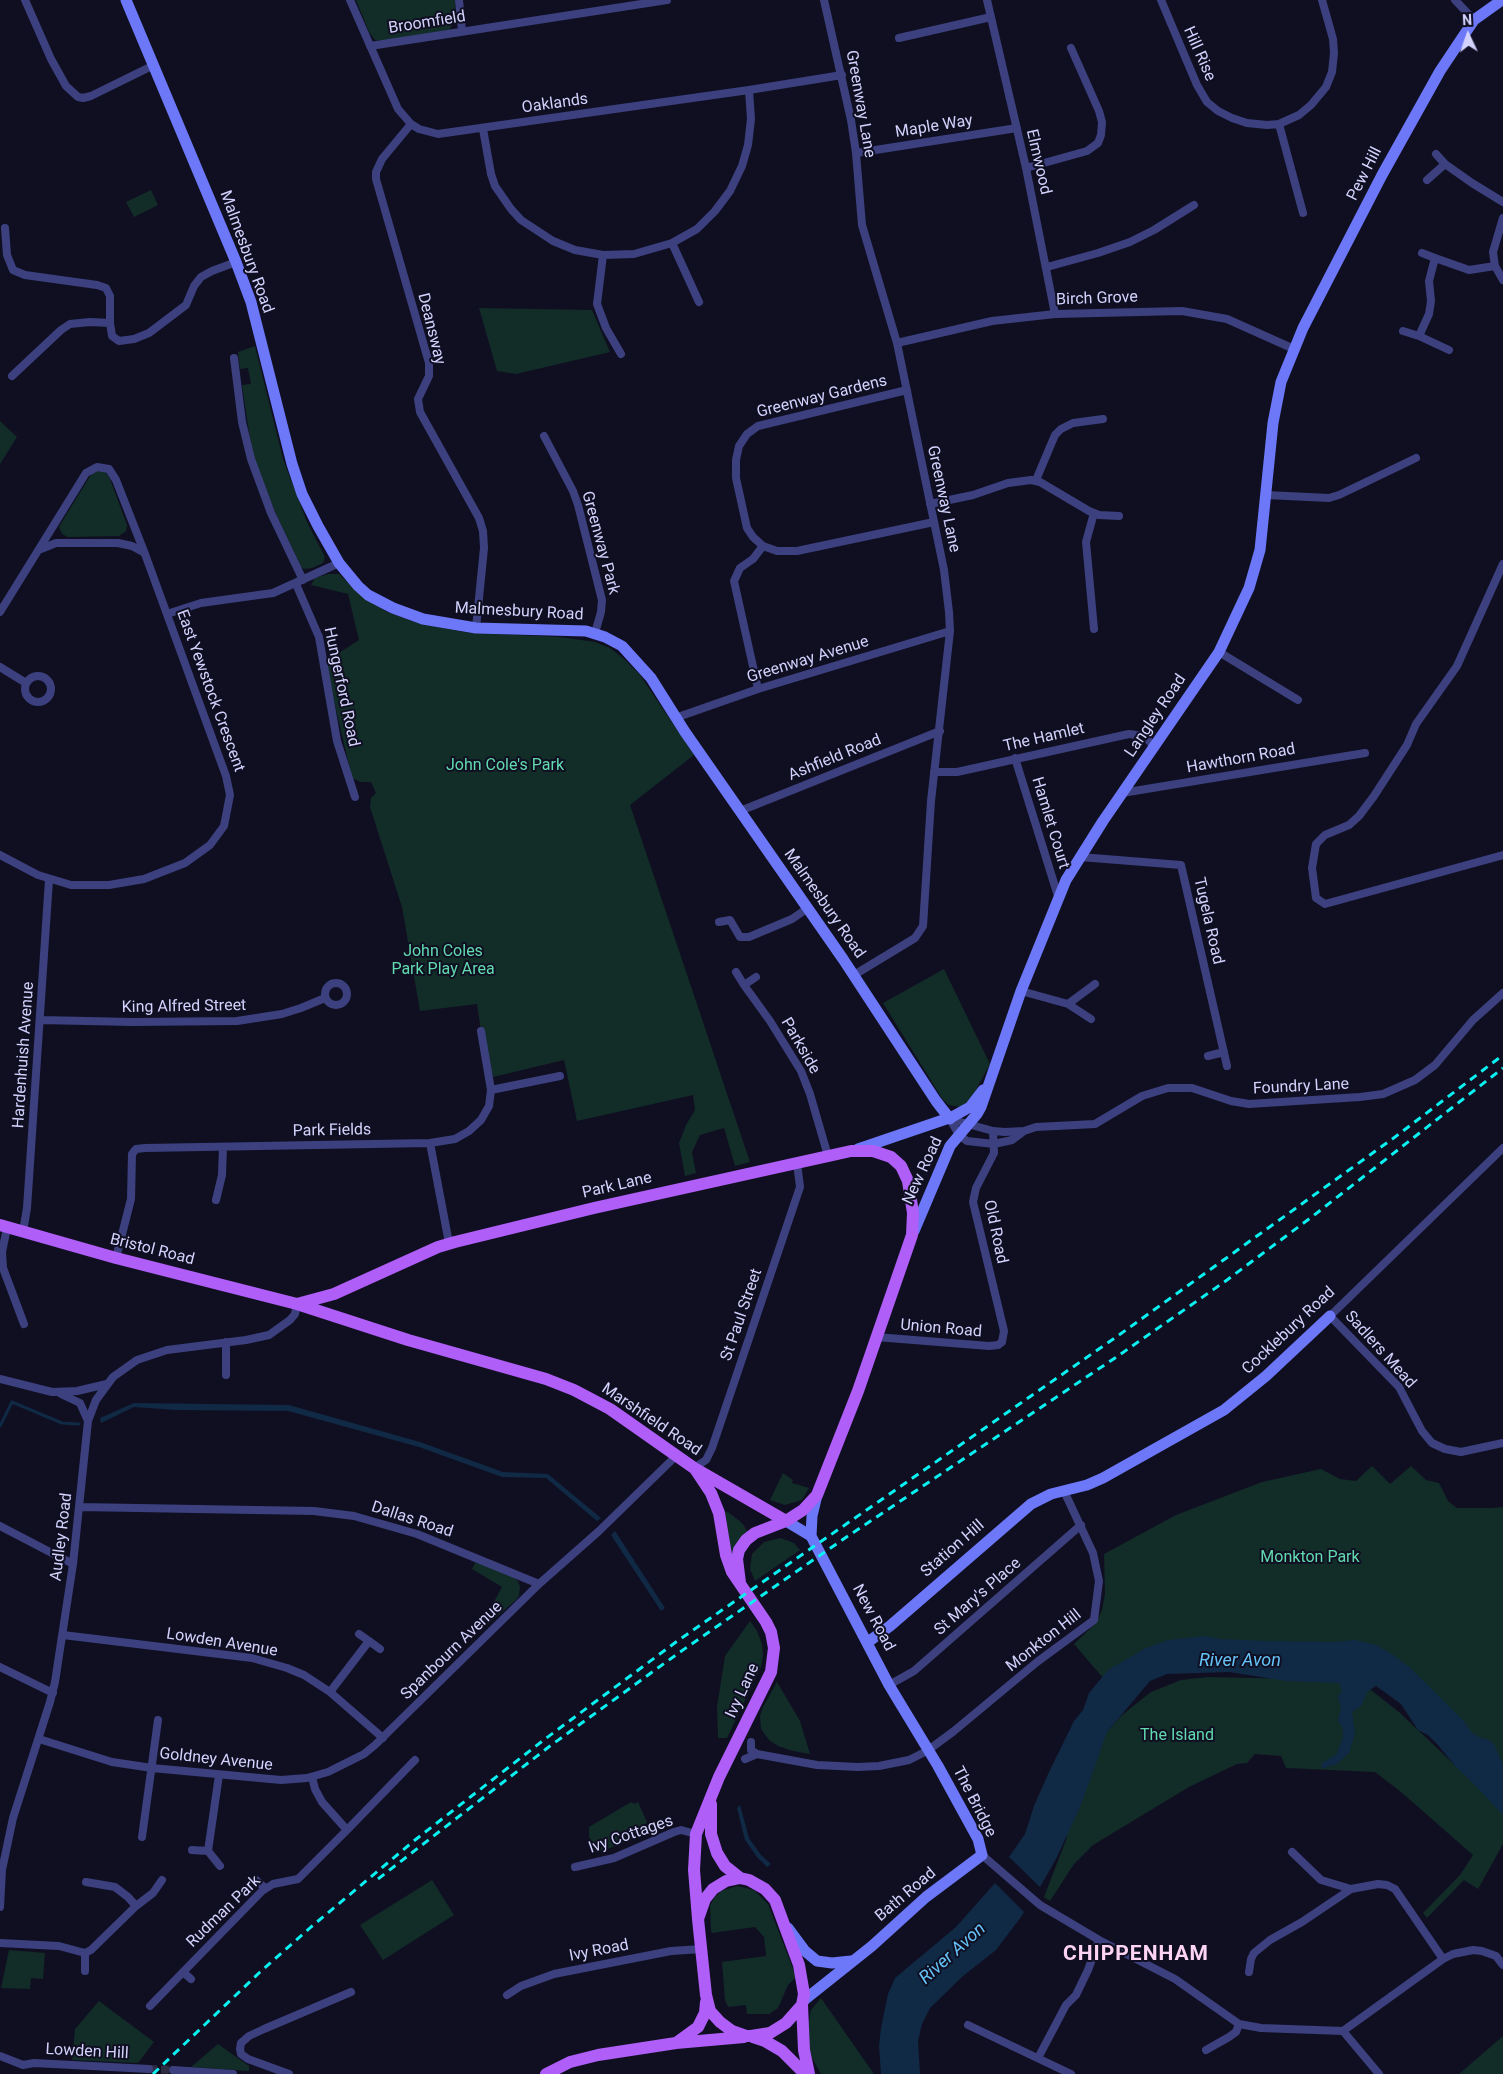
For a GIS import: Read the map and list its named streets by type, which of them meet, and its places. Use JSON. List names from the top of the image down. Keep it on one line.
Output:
{"streets":{"main road":["Pew Hill","Malmesbury Road","Langley Road","New Road","Park Lane","Bristol Road","Cocklebury Road","Marshfield Road","Station Hill","Ivy Lane","The Bridge","Bath Road"],"street":["Broomfield","Hill Rise","Oaklands","Greenway Lane","Maple Way","Elmwood","Birch Grove","Deansway","Greenway Gardens","Greenway Park","Greenway Avenue","Hungerford Road","East Yewstock Crescent","The Hamlet","Ashfield Road","Hawthorn Road","Hamlet Court","Tugela Road","King Alfred Street","Parkside","Hardenhuish Avenue","Foundry Lane","Park Fields","Old Road","St Paul Street","Union Road","Sadlers Mead","Dallas Road","Audley Road","St Mary's Place","Monkton Hill","Lowden Avenue","Spanbourn Avenue","Goldney Avenue","Ivy Cottages","Rudman Park","Ivy Road","Lowden Hill"]},"crossings":[["Oaklands","Greenway Lane"],["Oaklands","Deansway"],["Greenway Lane","Maple Way"],["Greenway Lane","Malmesbury Road"],["Greenway Lane","Birch Grove"],["Greenway Lane","Greenway Gardens"],["Greenway Lane","Greenway Avenue"],["Greenway Lane","The Hamlet"],["Greenway Lane","Ashfield Road"],["Maple Way","Elmwood"],["Elmwood","Birch Grove"],["Pew Hill","Birch Grove"],["Pew Hill","Langley Road"],["Malmesbury Road","Deansway"],["Malmesbury Road","Greenway Park"],["Malmesbury Road","Greenway Avenue"],["Malmesbury Road","Langley Road"],["Malmesbury Road","Ashfield Road"],["Malmesbury Road","Park Lane"],["Birch Grove","Langley Road"],["East Yewstock Crescent","Hardenhuish Avenue"],["Langley Road","The Hamlet"],["Langley Road","Hawthorn Road"],["Langley Road","Hamlet Court"],["Langley Road","Tugela Road"],["Langley Road","New Road"],["Langley Road","Park Lane"],["The Hamlet","Hamlet Court"],["King Alfred Street","Hardenhuish Avenue"],["Parkside","Park Lane"],["Hardenhuish Avenue","Bristol Road"],["Foundry Lane","New Road"],["Foundry Lane","Old Road"],["Park Fields","Bristol Road"],["New Road","Park Lane"],["New Road","Union Road"],["New Road","Marshfield Road"],["New Road","Station Hill"],["New Road","St Mary's Place"],["New Road","Monkton Hill"],["New Road","Ivy Lane"],["New Road","The Bridge"],["Park Lane","Bristol Road"],["Park Lane","St Paul Street"],["Park Lane","Marshfield Road"],["Park Lane","Audley Road"],["Old Road","Union Road"],["Bristol Road","Marshfield Road"],["Bristol Road","Audley Road"],["St Paul Street","Marshfield Road"],["St Paul Street","Ivy Lane"],["Cocklebury Road","Sadlers Mead"],["Cocklebury Road","Station Hill"],["Cocklebury Road","Monkton Hill"],["Marshfield Road","Audley Road"],["Marshfield Road","Ivy Lane"],["Dallas Road","Audley Road"],["Dallas Road","Spanbourn Avenue"],["Audley Road","Lowden Avenue"],["Audley Road","Goldney Avenue"],["Station Hill","Monkton Hill"],["St Mary's Place","Monkton Hill"],["Monkton Hill","The Bridge"],["Lowden Avenue","Spanbourn Avenue"],["Lowden Avenue","Goldney Avenue"],["Spanbourn Avenue","Goldney Avenue"],["Ivy Lane","Ivy Cottages"],["Ivy Lane","Bath Road"],["Ivy Lane","Ivy Road"],["The Bridge","Bath Road"],["Bath Road","Ivy Road"]],"districts":["CHIPPENHAM"],"water":["River Avon"],"parks":["John Cole's Park","John Coles Park Play Area","Monkton Park","The Island"],"north":"top"}
